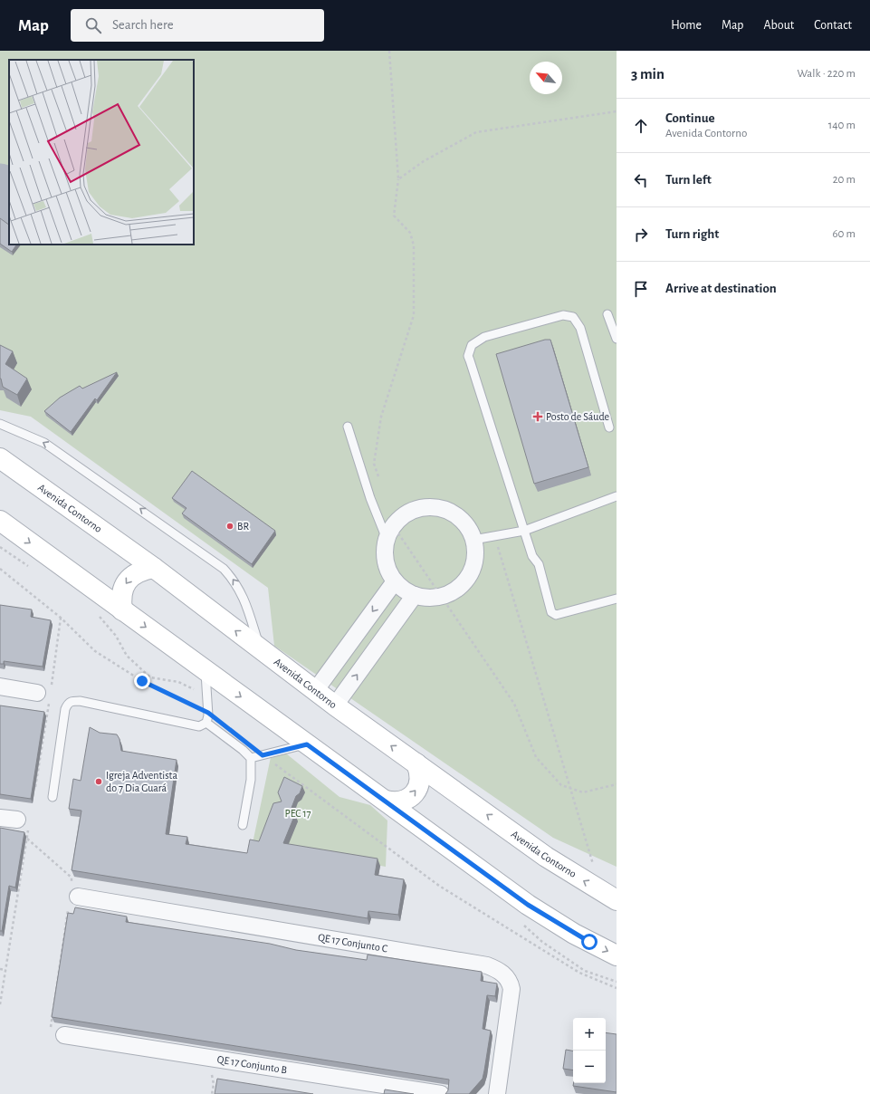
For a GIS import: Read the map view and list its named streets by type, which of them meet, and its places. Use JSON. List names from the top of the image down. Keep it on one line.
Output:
{"streets":{"main road":["Avenida Contorno"],"street":["QE 17 Conjunto C","QE 17 Conjunto B"]},"parks":["PEC 17"],"places":{"health":["Posto de Sáude"],"other":["BR","Igreja Adventista do 7 Dia Guará"]},"north":"top left","page":{"header":"Map","search":"Search here","nav":["Home","Map","About","Contact"],"heading":["3 min","Walk · 220 m"],"list":[["Continue","Avenida Contorno","140 m"],["Turn left","20 m"],["Turn right","60 m"],"Arrive at destination"],"map_buttons":["+","−"]}}
